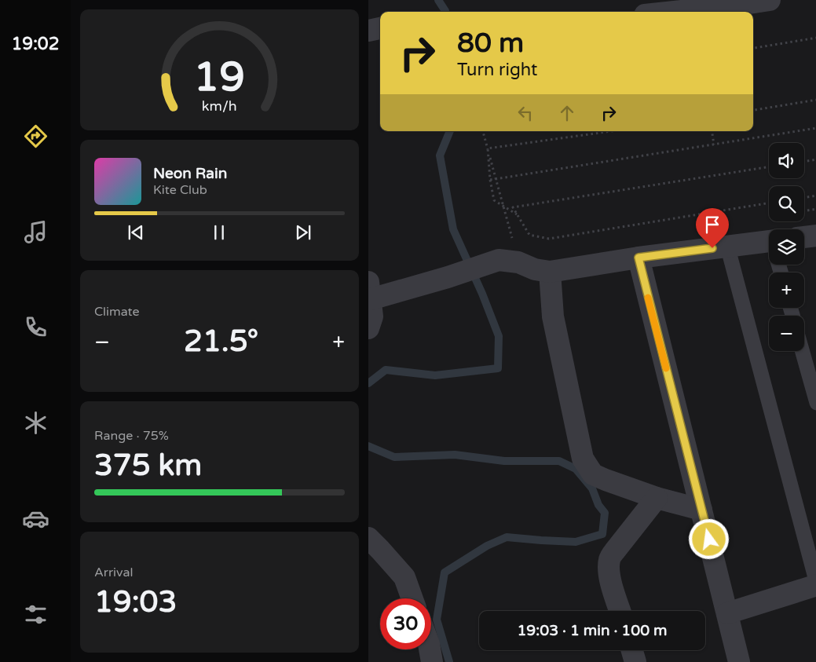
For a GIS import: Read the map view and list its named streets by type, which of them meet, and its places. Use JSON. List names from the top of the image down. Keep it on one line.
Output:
{"page":{"tabs":"19:02","turn":["80 m","Turn right"],"map_buttons":["+","−"],"song":["Neon Rain","Kite Club"],"tile":["Climate",["Range · 75%","375 km"],["Arrival","19:03"]],"heat":["−","21.5°","+"],"limit":"30","trip":"19:03 · 1 min · 100 m","gauge":["19","km/h"]}}
